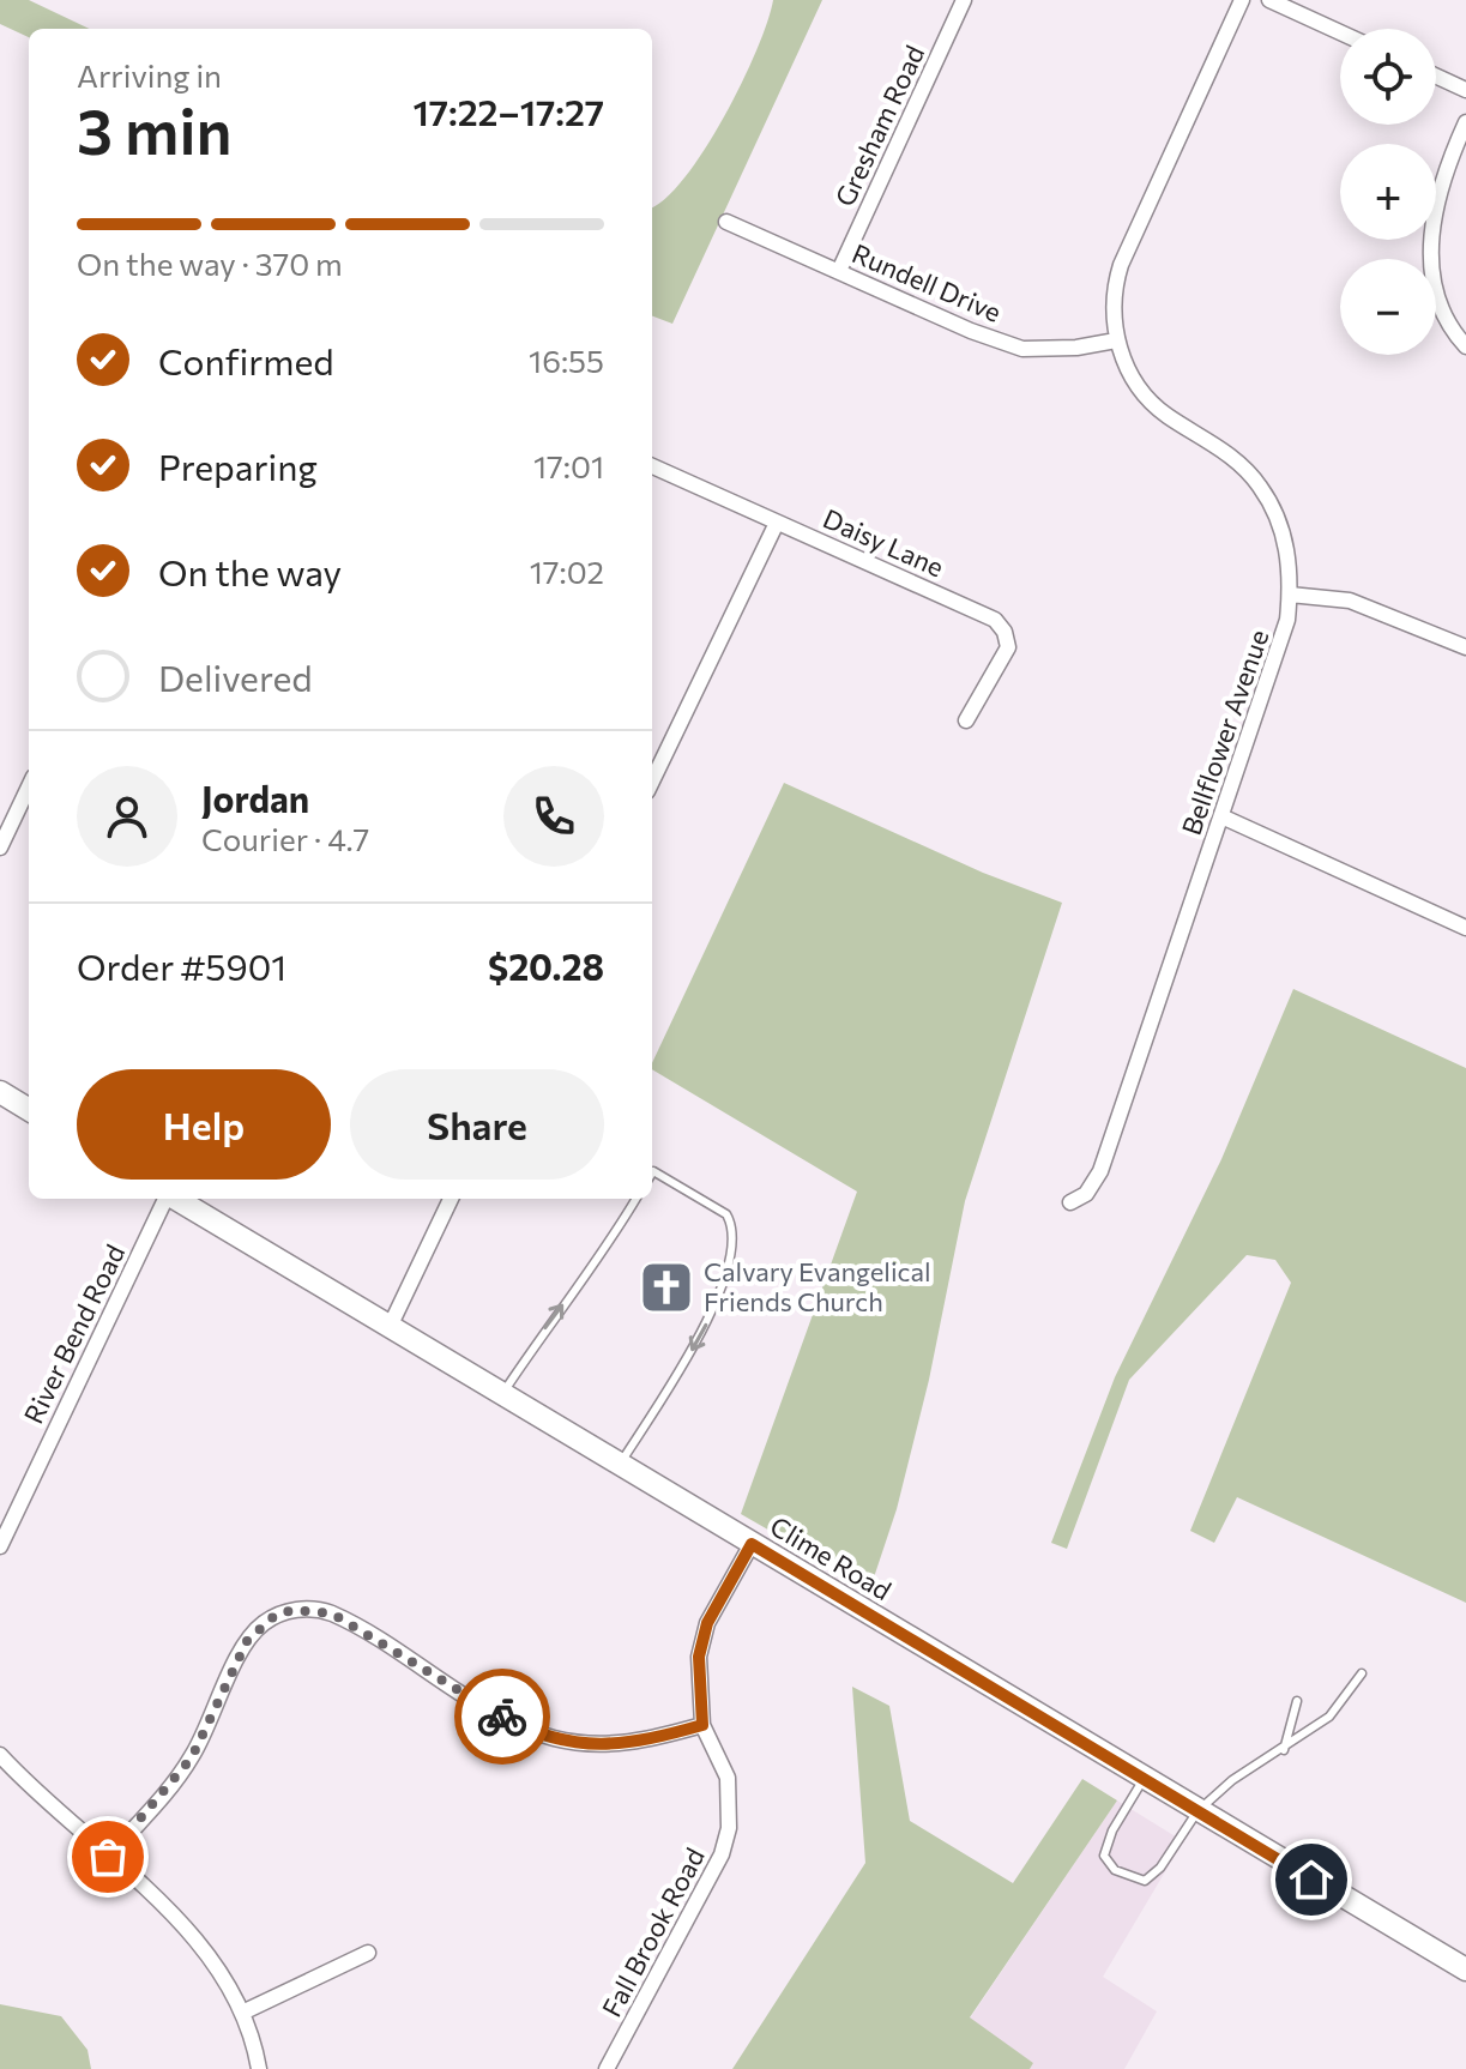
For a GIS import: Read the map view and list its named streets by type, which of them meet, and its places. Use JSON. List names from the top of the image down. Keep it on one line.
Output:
{"streets":{"main road":["Clime Road"],"street":["Gresham Road","Rundell Drive","Daisy Lane","Bellflower Avenue","River Bend Road","Fall Brook Road"]},"crossings":[["Gresham Road","Rundell Drive"],["Rundell Drive","Bellflower Avenue"],["Clime Road","Fall Brook Road"]],"places":{"church":["Calvary Evangelical Friends Church"]},"page":{"map_buttons":["+","−"],"heading":["3 min","Arriving in","17:22–17:27"],"panel":["Jordan","Courier · 4.7","Order #5901","$20.28"],"bar":"On the way · 370 m","list":[["Confirmed","16:55"],["Preparing","17:01"],["On the way","17:02"],"Delivered"],"buttons":["Help","Share"]}}
